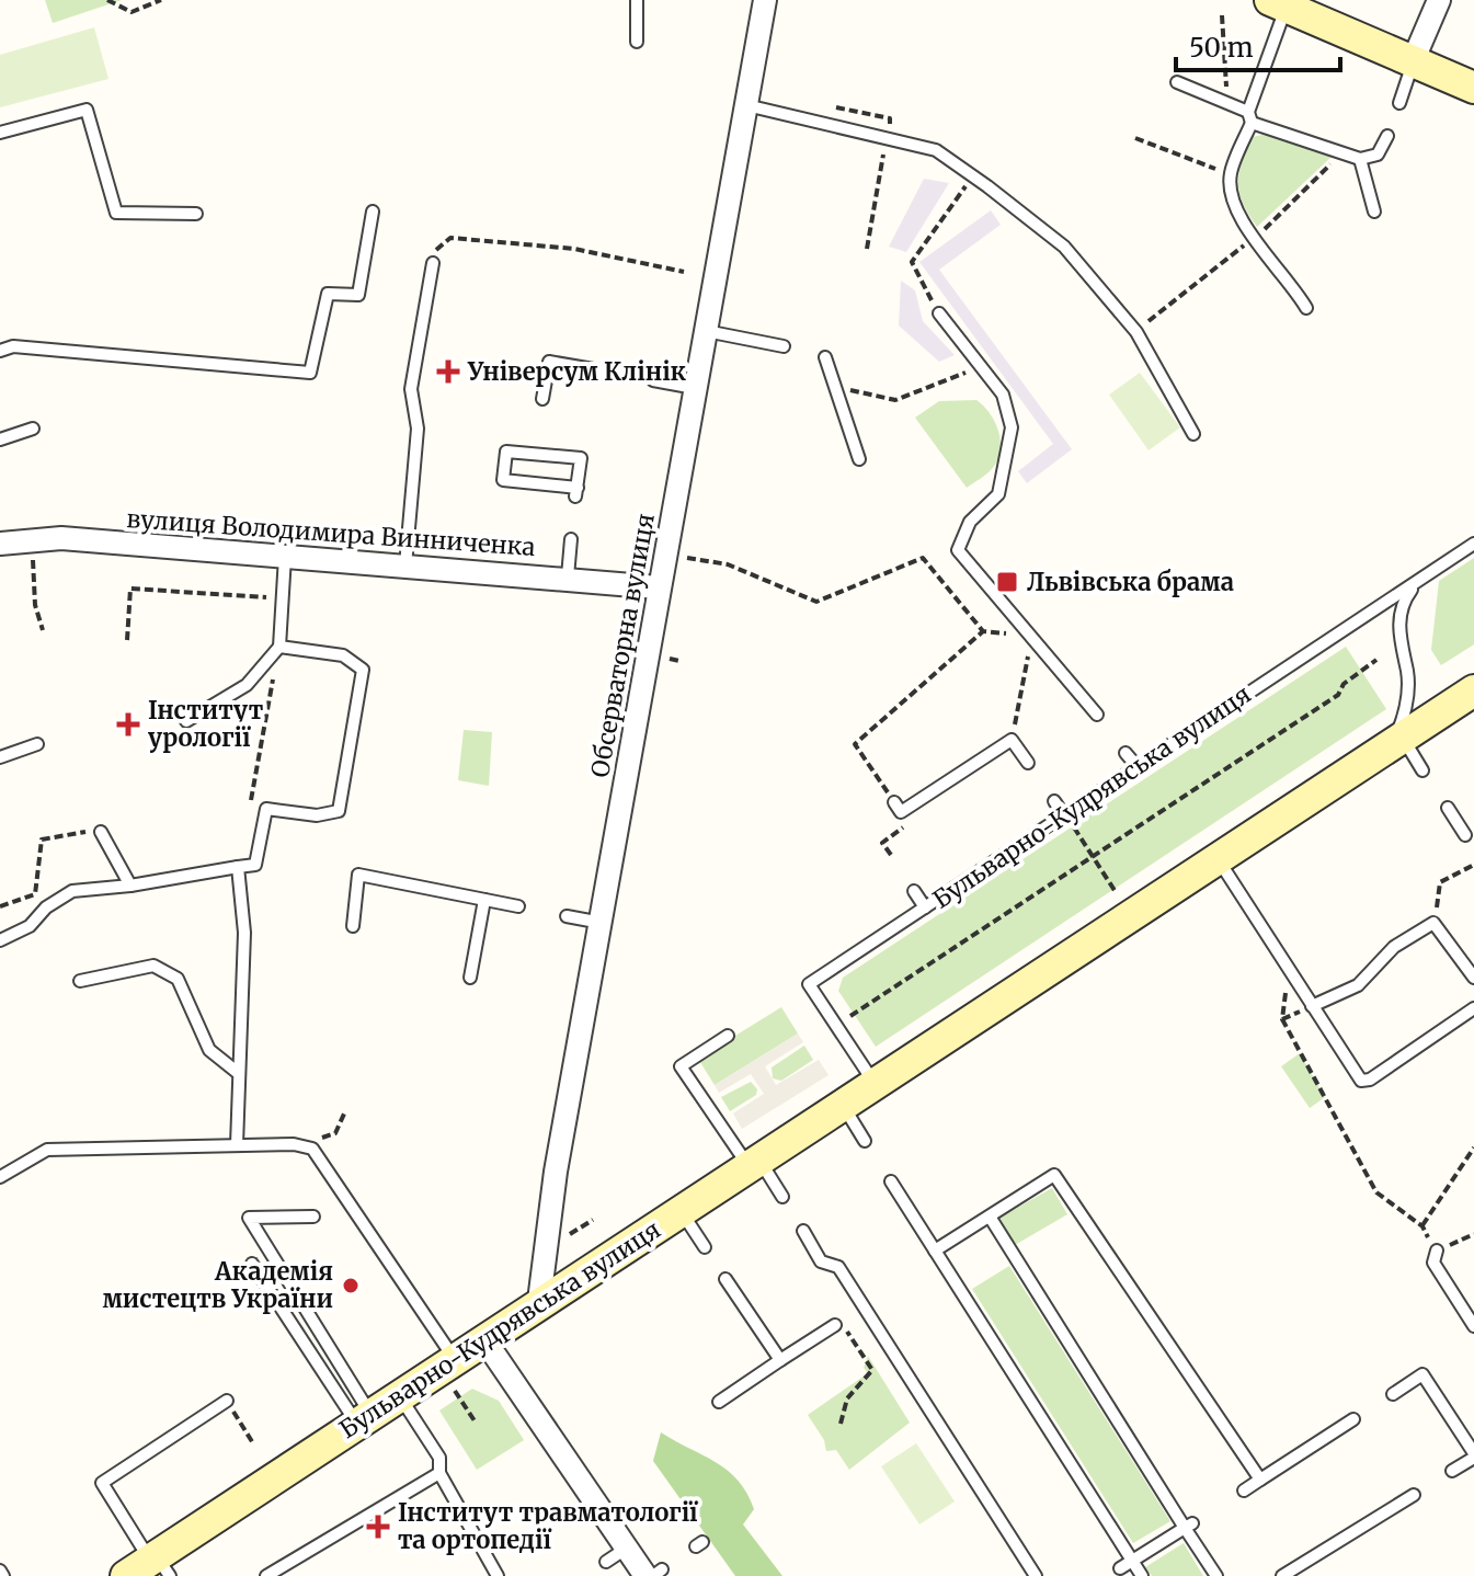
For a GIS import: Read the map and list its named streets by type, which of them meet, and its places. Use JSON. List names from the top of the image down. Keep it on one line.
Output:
{"streets":{"main road":["Бульварно-Кудрявська вулиця"],"street":["вулиця Володимира Винниченка","Обсерваторна вулиця"]},"crossings":[["вулиця Володимира Винниченка","Обсерваторна вулиця"],["Обсерваторна вулиця","Бульварно-Кудрявська вулиця"]],"places":{"health":["Універсум Клінік","Інститут урології","Інститут травматології та ортопедії"],"transit":["Львівська брама"],"other":["Академія мистецтв України"]},"scale_bar":"50 m"}
